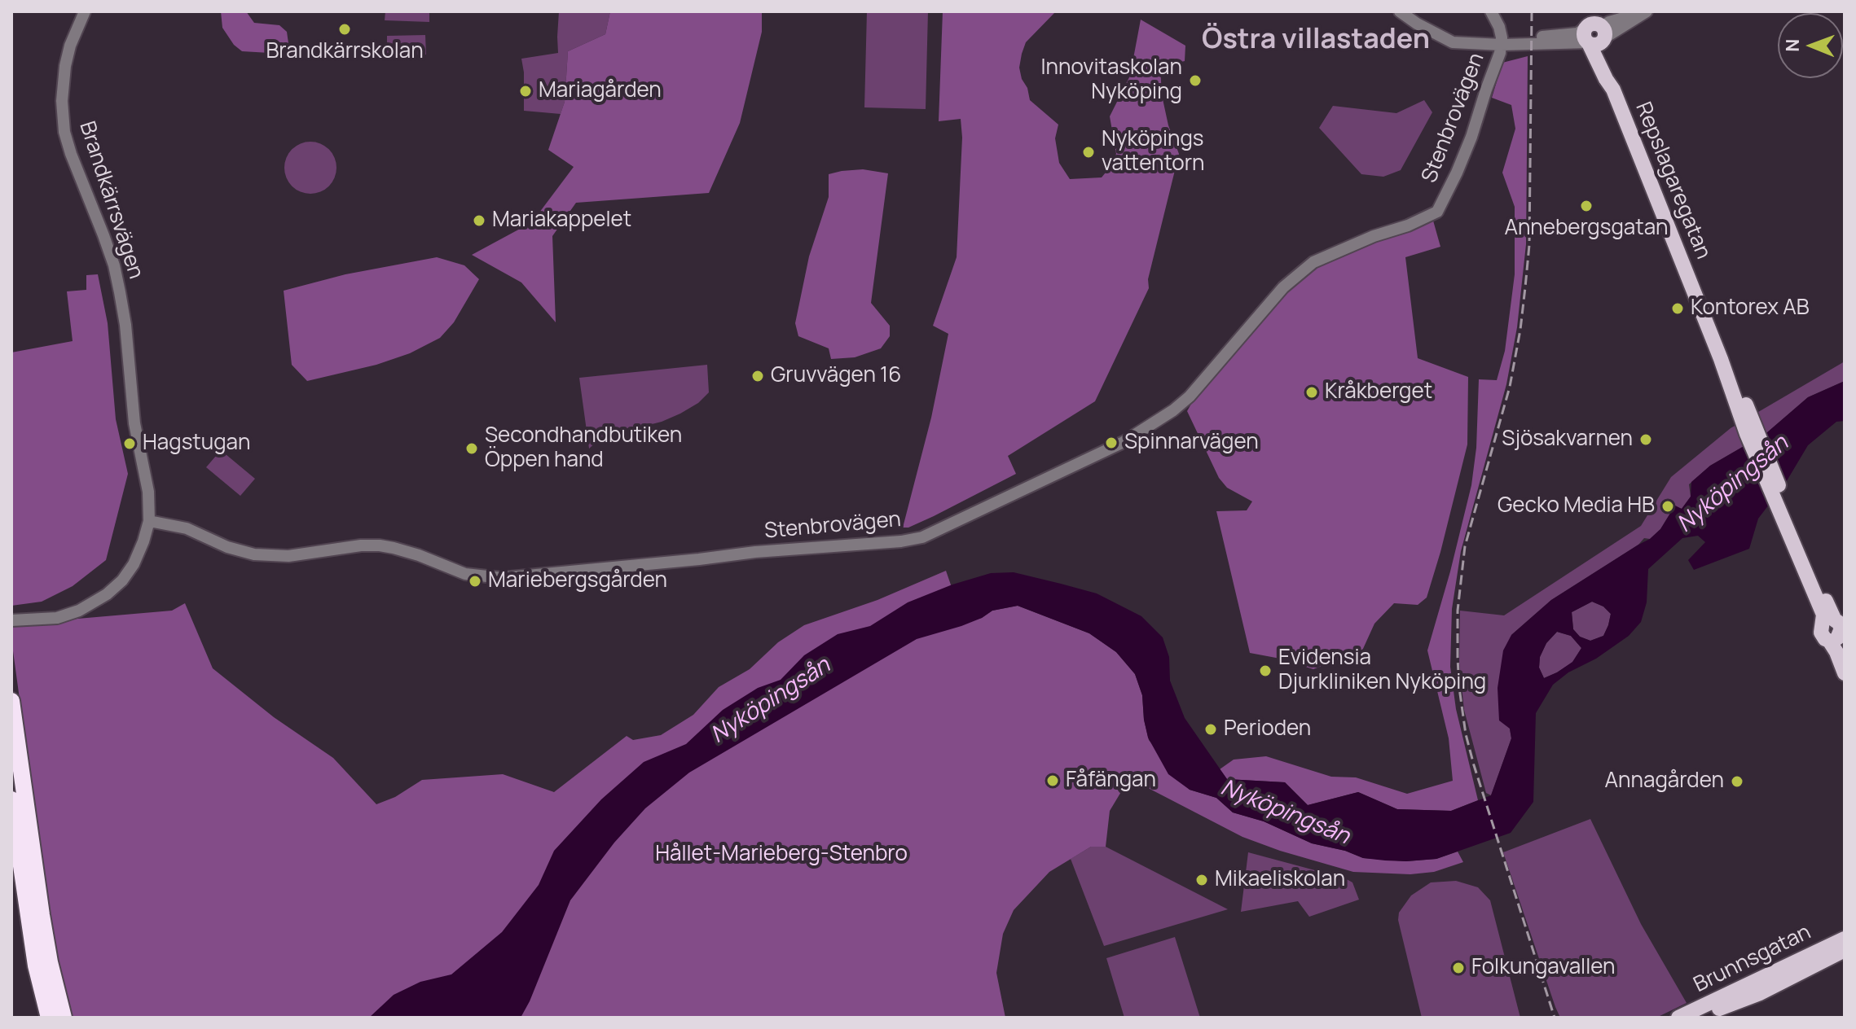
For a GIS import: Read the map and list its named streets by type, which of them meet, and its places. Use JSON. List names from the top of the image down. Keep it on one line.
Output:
{"streets":{"main road":["Repslagaregatan","Brunnsgatan"],"street":["Stenbrovägen","Brandkärrsvägen"]},"crossings":[["Stenbrovägen","Brandkärrsvägen"]],"districts":["Östra villastaden"],"water":["Nyköpingsån"],"parks":["Hållet-Marieberg-Stenbro"],"places":["Brandkärrskolan","Innovitaskolan Nyköping","Mariagården","Nyköpings vattentorn","Annebergsgatan","Mariakappelet","Kontorex AB","Gruvvägen 16","Kråkberget","Sjösakvarnen","Spinnarvägen","Hagstugan","Secondhandbutiken Öppen hand","Gecko Media HB","Mariebergsgården","Evidensia Djurkliniken Nyköping","Perioden","Fåfängan","Annagården","Mikaeliskolan","Folkungavallen"],"north":"left"}
